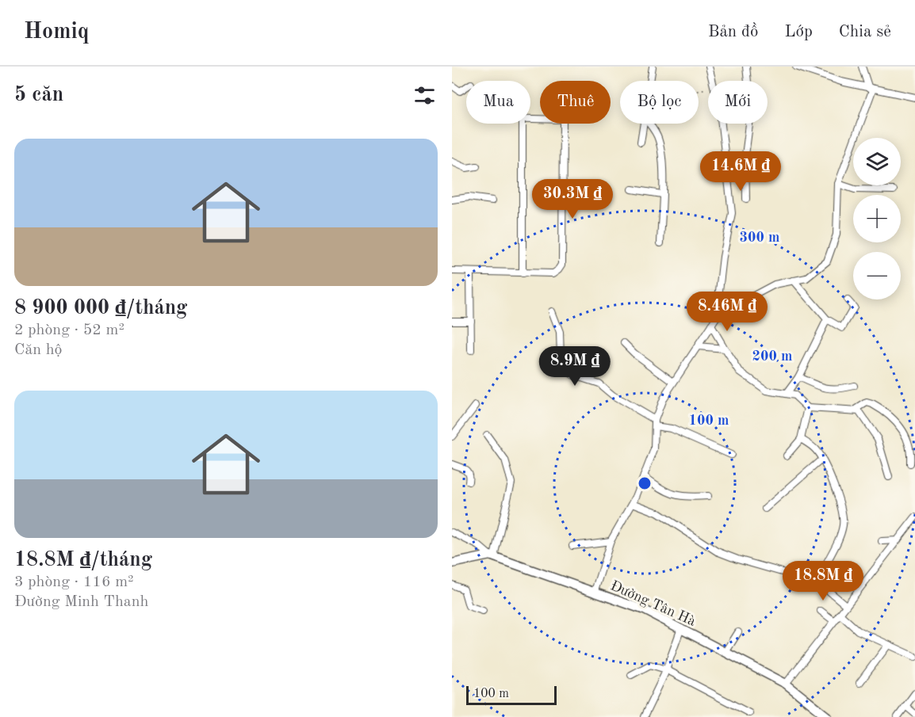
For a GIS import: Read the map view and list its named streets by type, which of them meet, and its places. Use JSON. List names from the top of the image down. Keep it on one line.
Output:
{"streets":{"main road":["Đường Tân Hà"]},"scale_bar":"100 m","page":{"header":"Homiq","nav":["Bản đồ","Lớp","Chia sẻ"],"heading":"5 căn","chip":["Mua","Thuê","Bộ lọc","Mới"],"list":[{"name":"8 900 000 ₫/tháng","note":"2 phòng · 52 m² · Căn hộ"},{"name":"18.8M ₫/tháng","note":"3 phòng · 116 m² · Đường Minh Thanh"}],"map_buttons":["+","−"],"price":["14.6M ₫","30.3M ₫","8.46M ₫","8.9M ₫","18.8M ₫"],"scale":"100 m"},"rings":["300 m","200 m","100 m"]}
